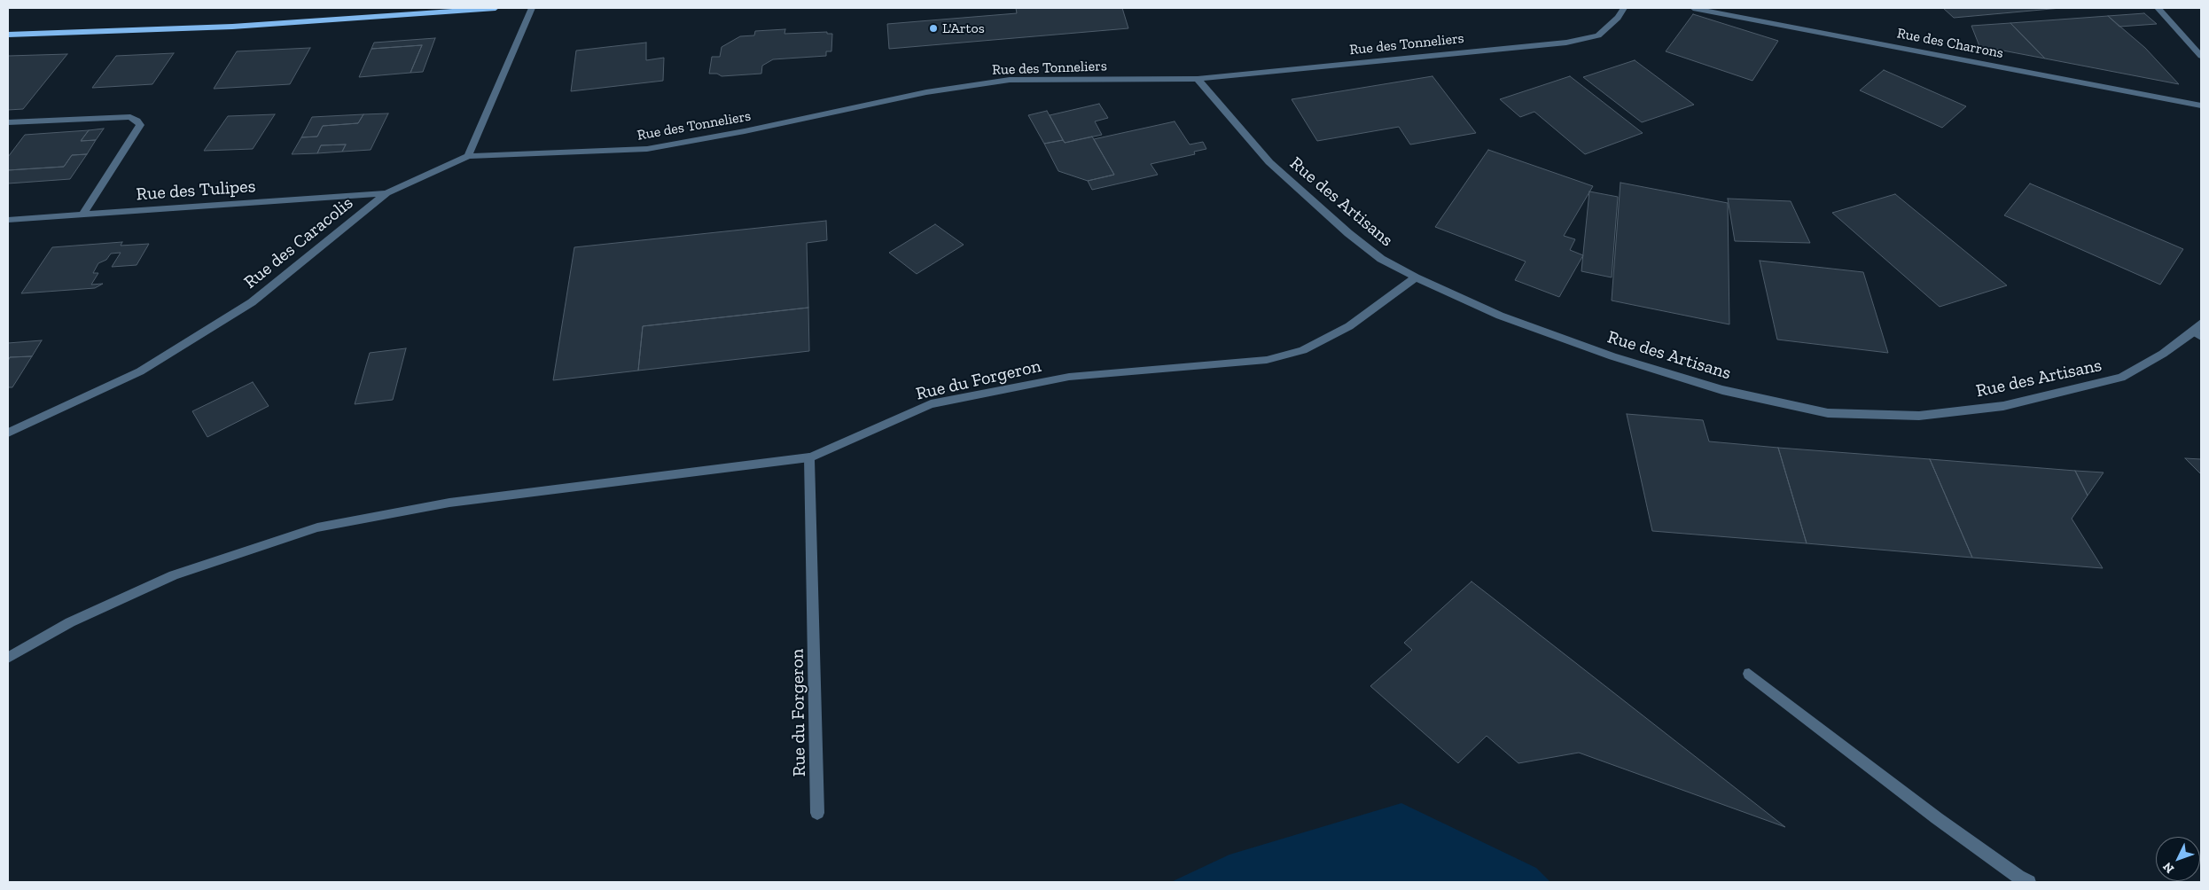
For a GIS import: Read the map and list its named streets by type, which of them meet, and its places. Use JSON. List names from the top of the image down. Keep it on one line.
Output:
{"streets":{"street":["Rue des Charrons","Rue des Tonneliers","Rue des Tulipes","Rue des Artisans","Rue des Caracolis","Rue du Forgeron"]},"crossings":[["Rue des Tonneliers","Rue des Artisans"],["Rue des Tonneliers","Rue des Caracolis"],["Rue des Tulipes","Rue des Caracolis"],["Rue des Artisans","Rue du Forgeron"]],"places":["L'Artos"],"north":"bottom left"}
